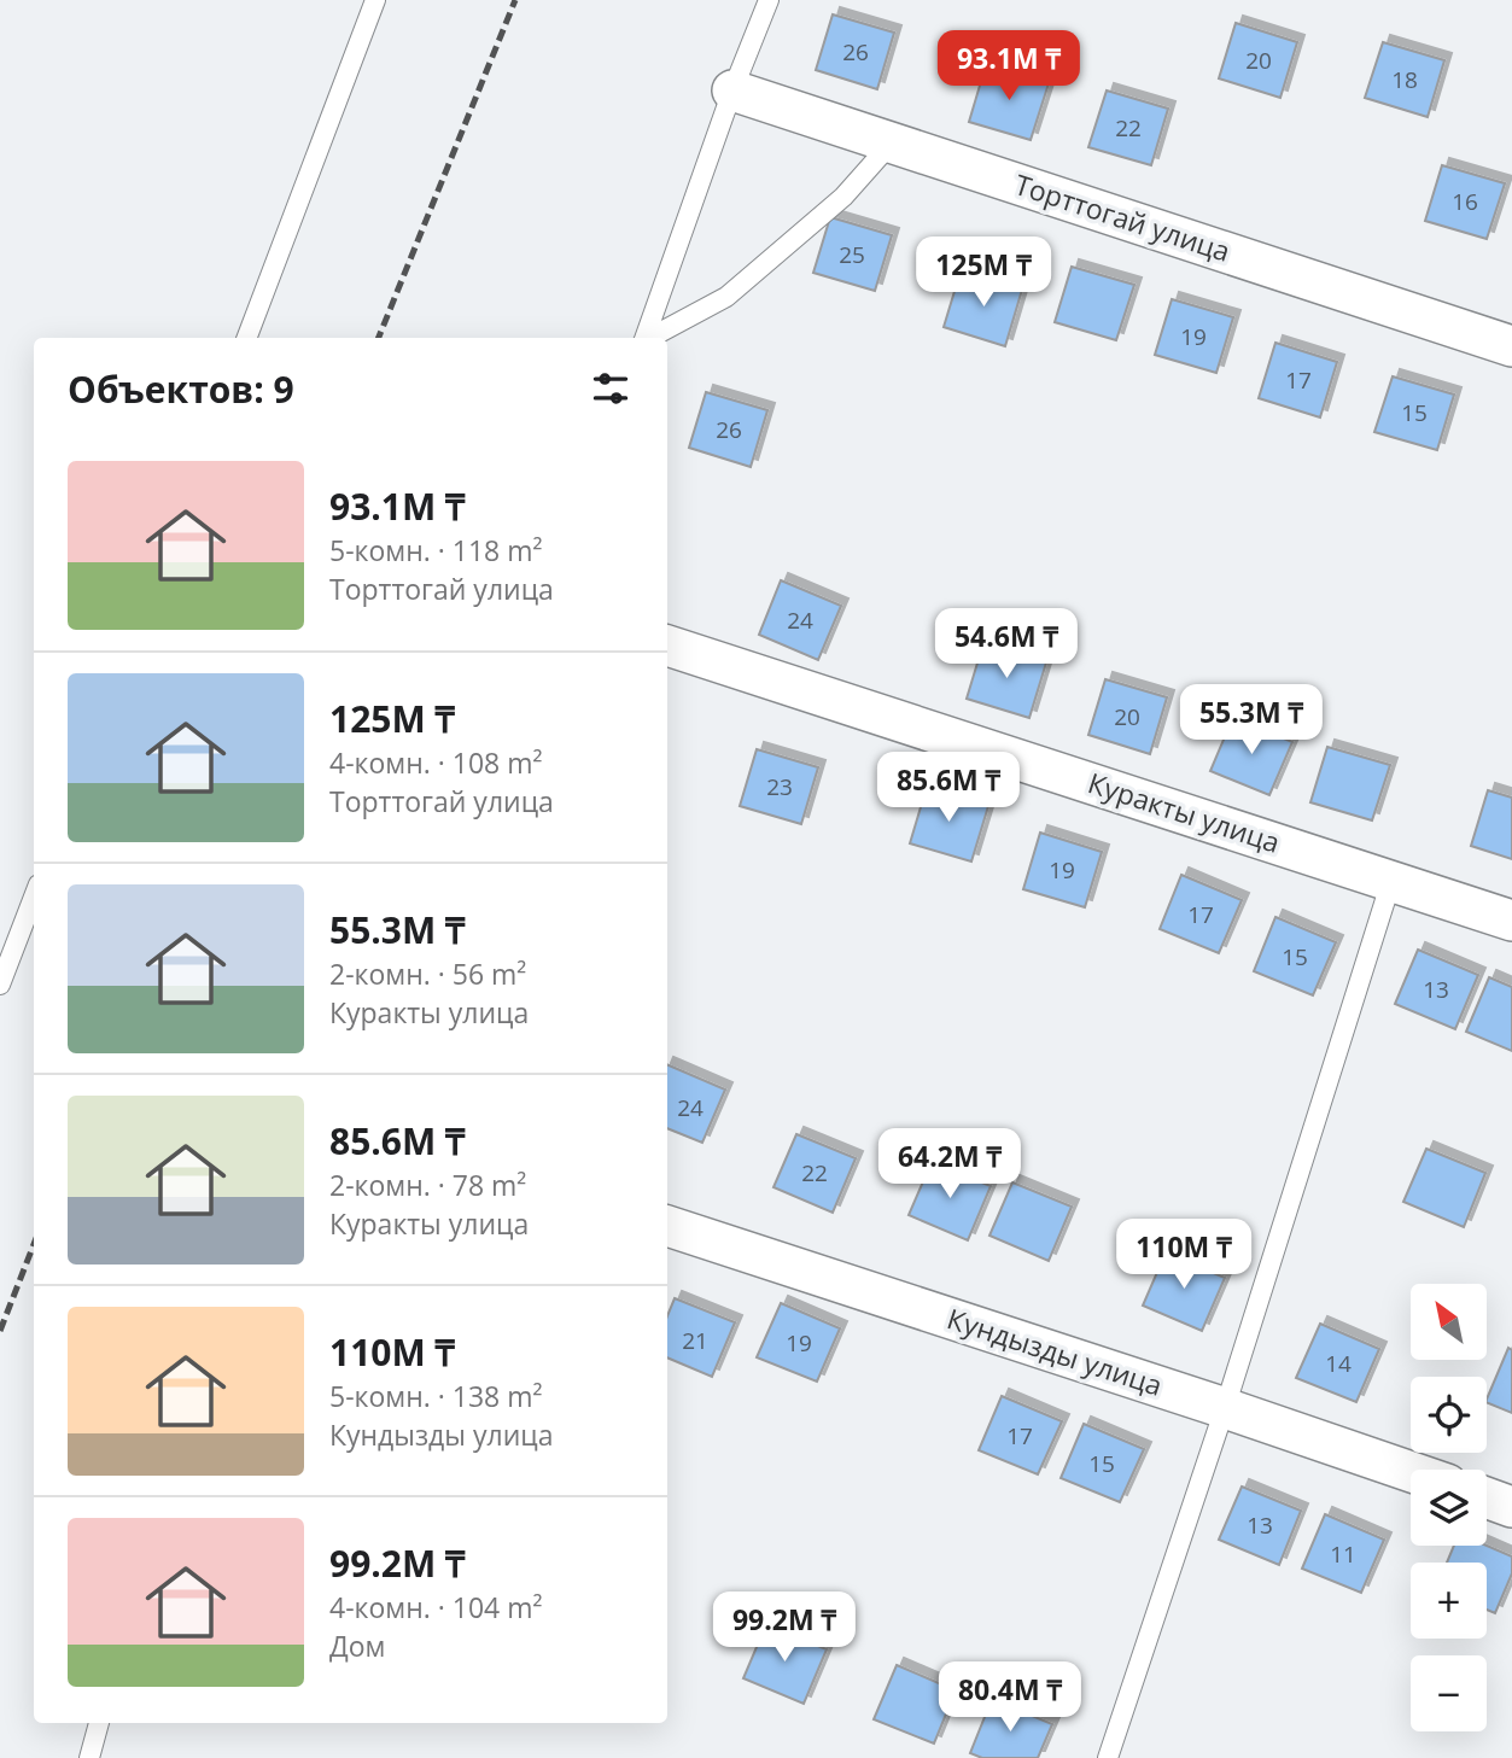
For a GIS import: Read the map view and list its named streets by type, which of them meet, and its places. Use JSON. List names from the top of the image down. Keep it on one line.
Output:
{"streets":{"street":["Торттогай улица","Куракты улица","Кундызды улица"]},"house_numbers":["26","20","18","22","16","25","19","17","15","26","24","20","23","19","17","15","13","24","22","21","19","14","17","15","13","11"],"north":"top left","page":{"price":["93.1M ₸","125M ₸","54.6M ₸","55.3M ₸","85.6M ₸","64.2M ₸","110M ₸","99.2M ₸","80.4M ₸"],"heading":"Объектов: 9","list":[{"name":"93.1M ₸","note":"5-комн. · 118 m² · Торттогай улица"},{"name":"125M ₸","note":"4-комн. · 108 m² · Торттогай улица"},{"name":"55.3M ₸","note":"2-комн. · 56 m² · Куракты улица"},{"name":"85.6M ₸","note":"2-комн. · 78 m² · Куракты улица"},{"name":"110M ₸","note":"5-комн. · 138 m² · Кундызды улица"},{"name":"99.2M ₸","note":"4-комн. · 104 m² · Дом"}],"map_buttons":["+","−"]}}
